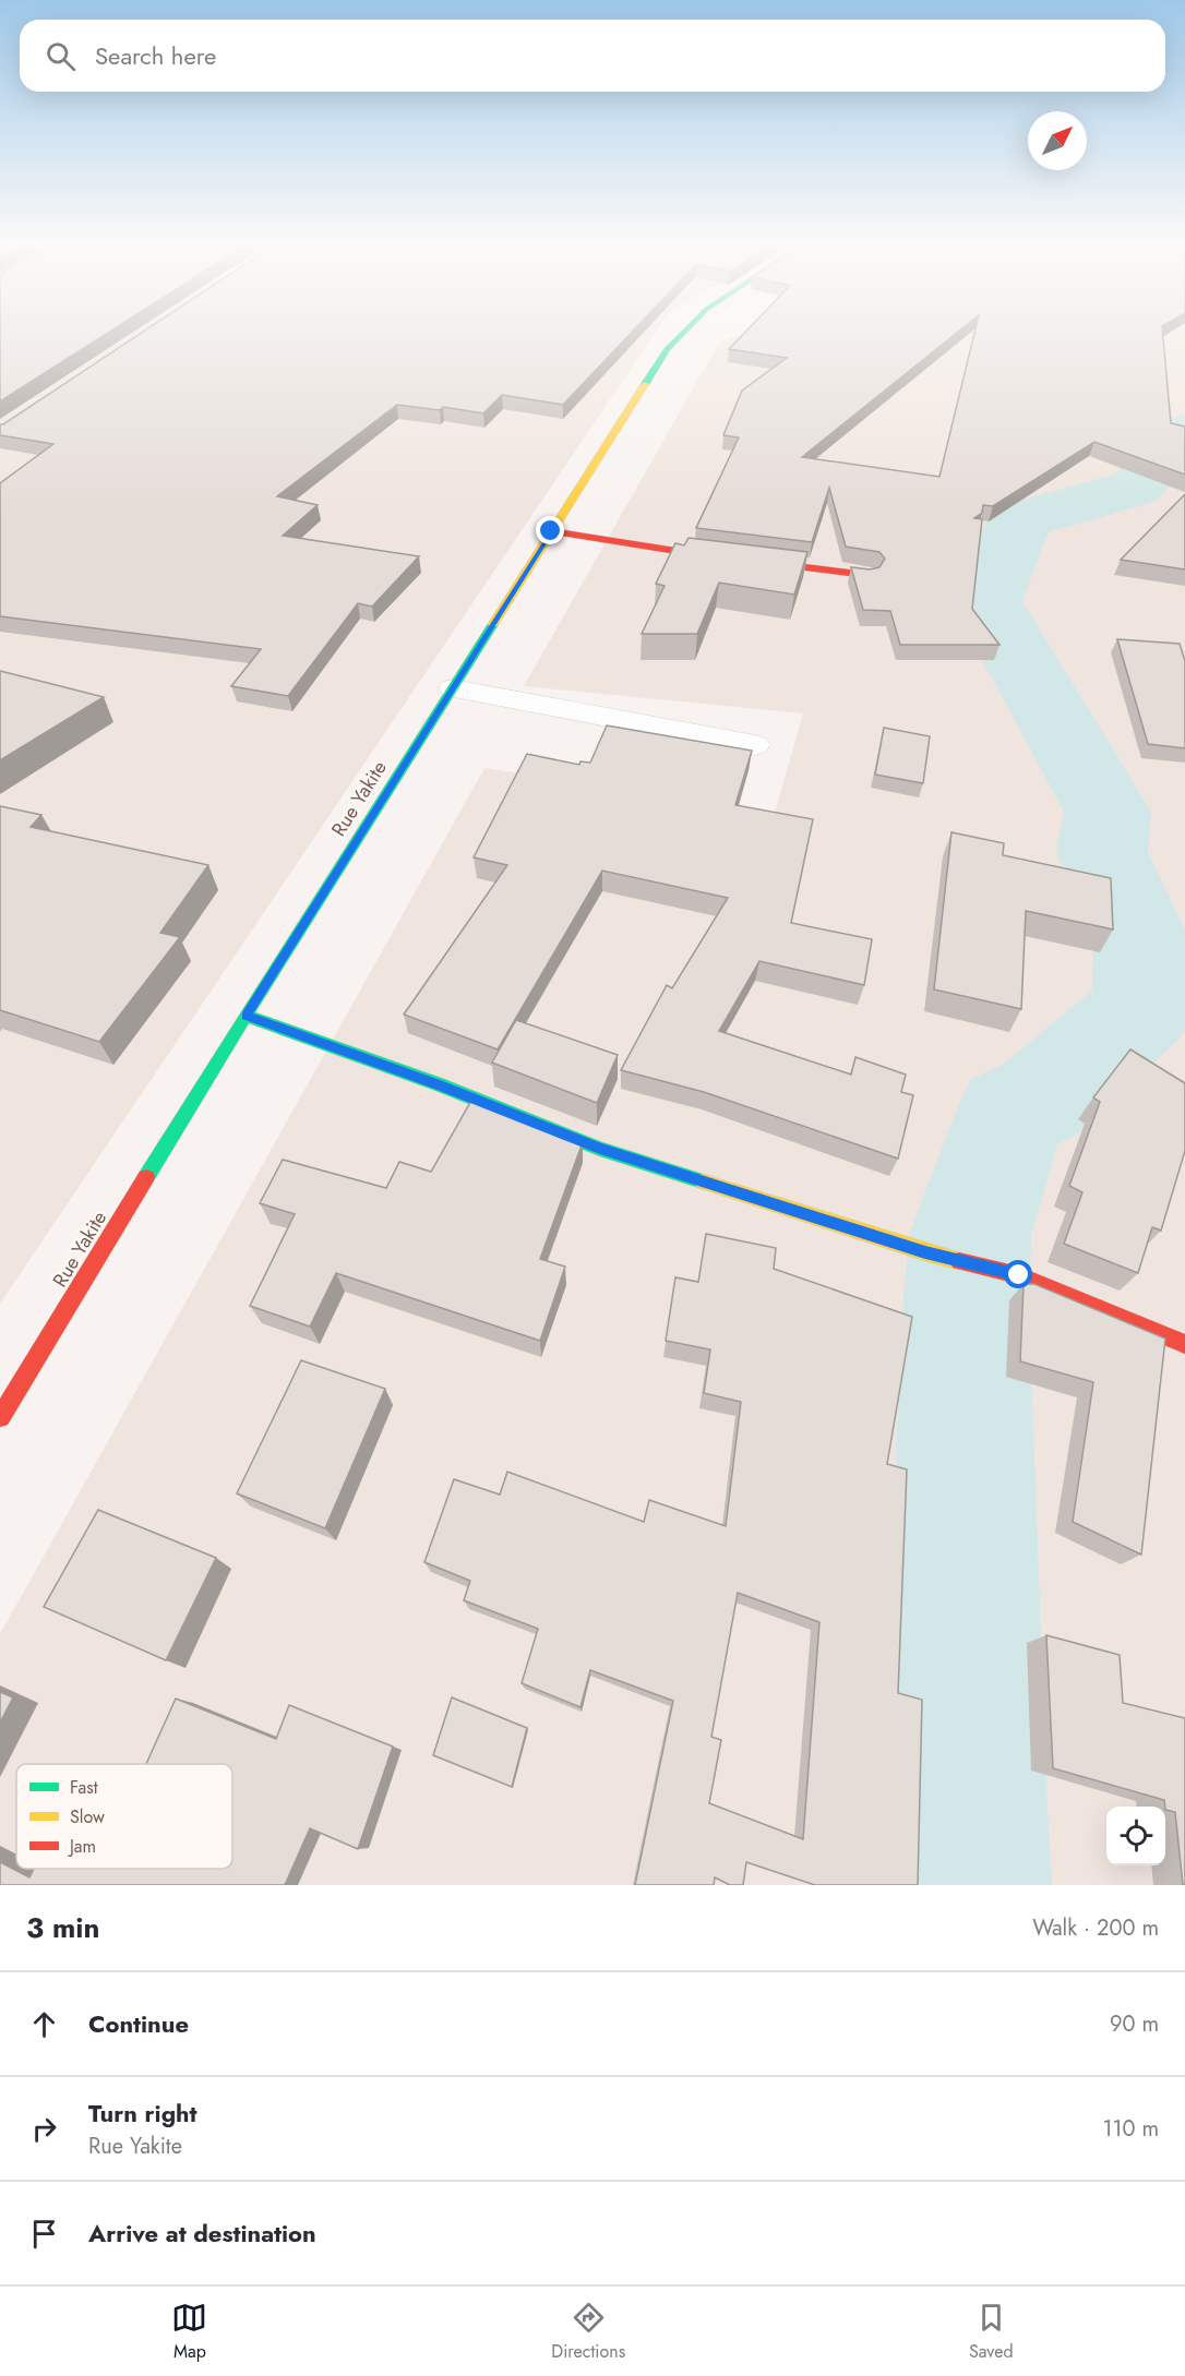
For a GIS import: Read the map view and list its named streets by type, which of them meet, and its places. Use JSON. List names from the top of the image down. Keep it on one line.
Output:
{"streets":{"main road":["Rue Yakite"]},"legend":["Fast","Slow","Jam"],"north":"top right","page":{"search":"Search here","heading":["3 min","Walk · 200 m"],"list":[["Continue","90 m"],["Turn right","Rue Yakite","110 m"],"Arrive at destination"],"nav":["Map","Directions","Saved"]}}
